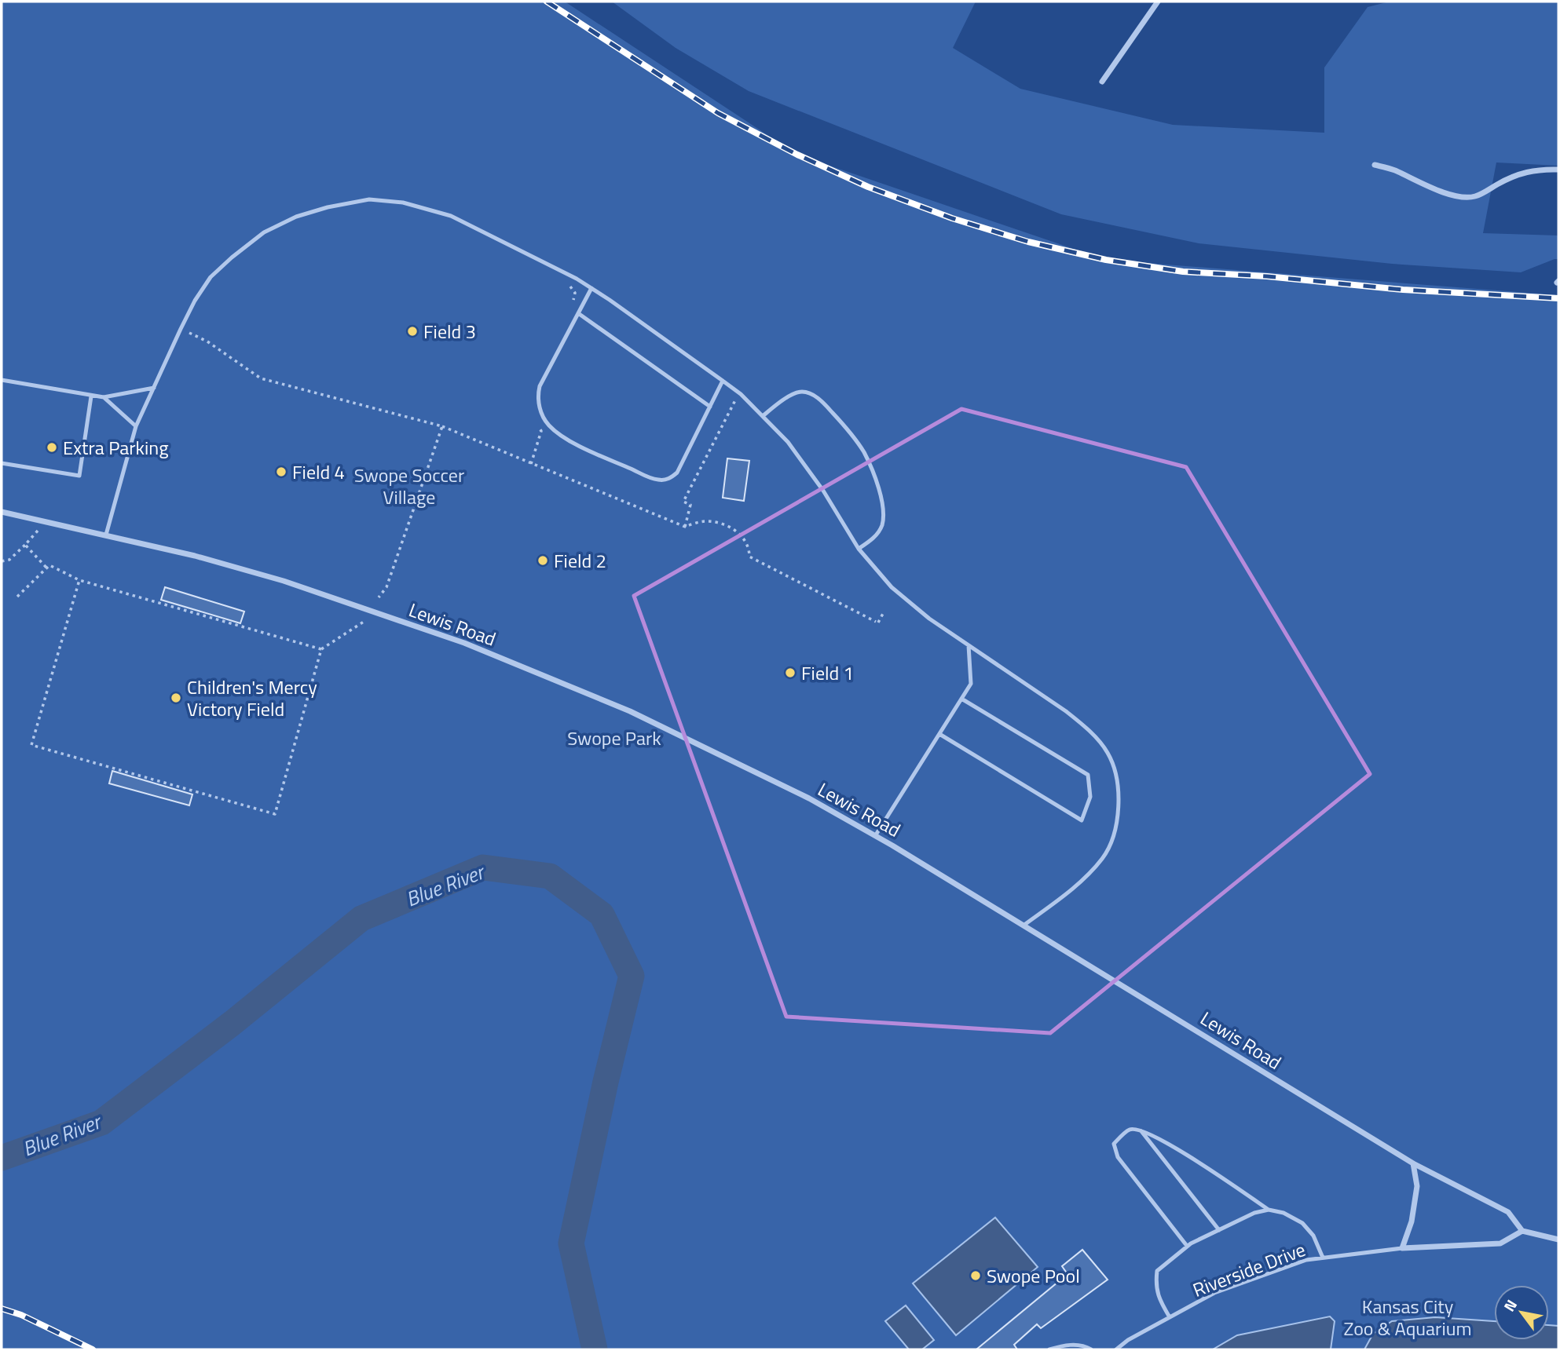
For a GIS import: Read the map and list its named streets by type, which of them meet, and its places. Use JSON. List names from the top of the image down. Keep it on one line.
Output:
{"streets":{"street":["Lewis Road"],"lane":["Riverside Drive"]},"water":["Blue River"],"parks":["Swope Soccer Village","Swope Park","Kansas City Zoo & Aquarium"],"places":["Field 3","Extra Parking","Field 4","Field 2","Field 1","Children's Mercy Victory Field","Swope Pool"],"north":"top left"}
